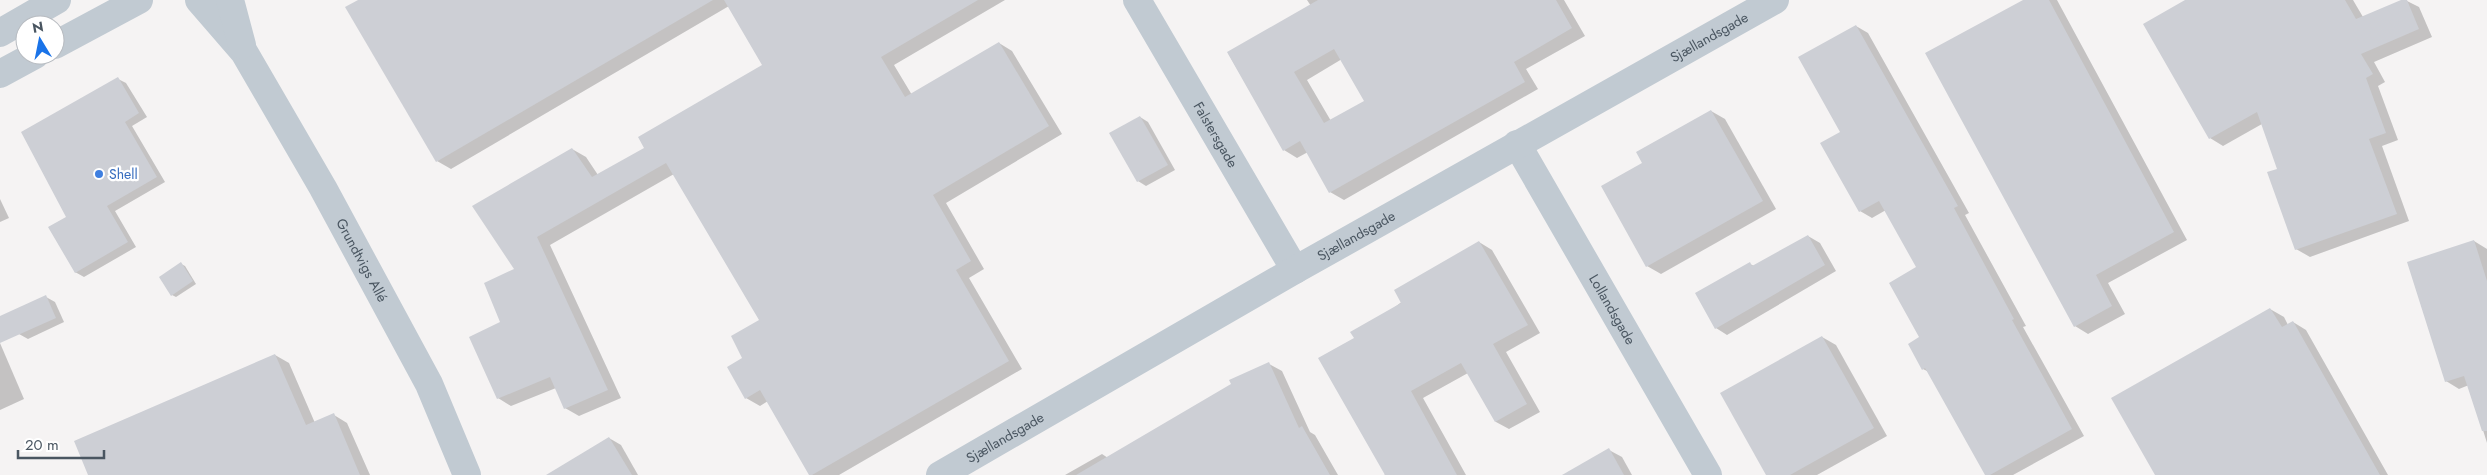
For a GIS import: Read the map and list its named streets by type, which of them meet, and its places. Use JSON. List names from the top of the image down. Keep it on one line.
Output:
{"streets":{"street":["Sjællandsgade","Falstersgade","Grundtvigs Allé","Lollandsgade"]},"crossings":[["Sjællandsgade","Falstersgade"],["Sjællandsgade","Lollandsgade"]],"places":["Shell"],"scale_bar":"20 m","north":"top"}
